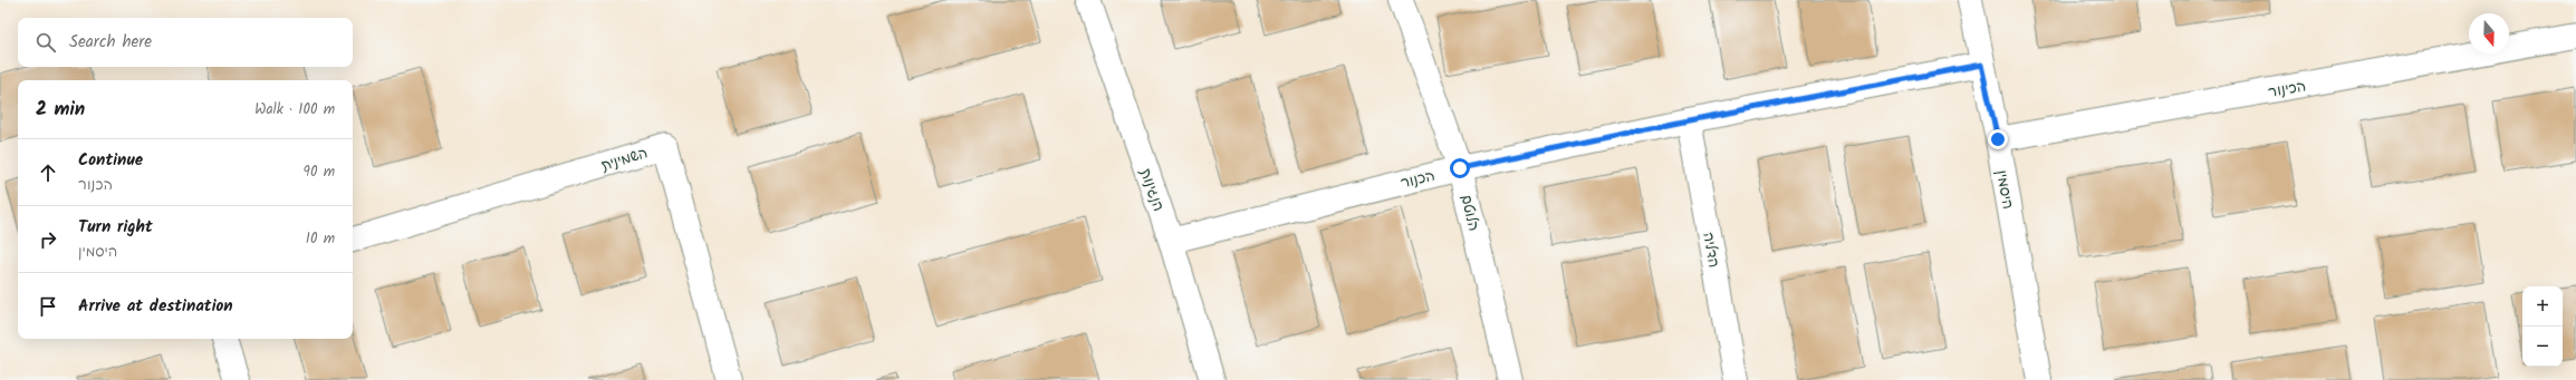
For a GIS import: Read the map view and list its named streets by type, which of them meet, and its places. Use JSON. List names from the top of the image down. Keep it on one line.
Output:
{"streets":{"street":["הכינור","השמינית","הכנור","הנגינות","היסמין","הלוטם","הדליה"]},"crossings":[["הכינור","היסמין"],["הכנור","הנגינות"],["הכנור","היסמין"],["הכנור","הלוטם"],["הכנור","הדליה"]],"north":"bottom","page":{"search":"Search here","heading":["2 min","Walk · 100 m"],"list":[["Continue","הכנור","90 m"],["Turn right","היסמין","10 m"],"Arrive at destination"],"map_buttons":["+","−"]}}
